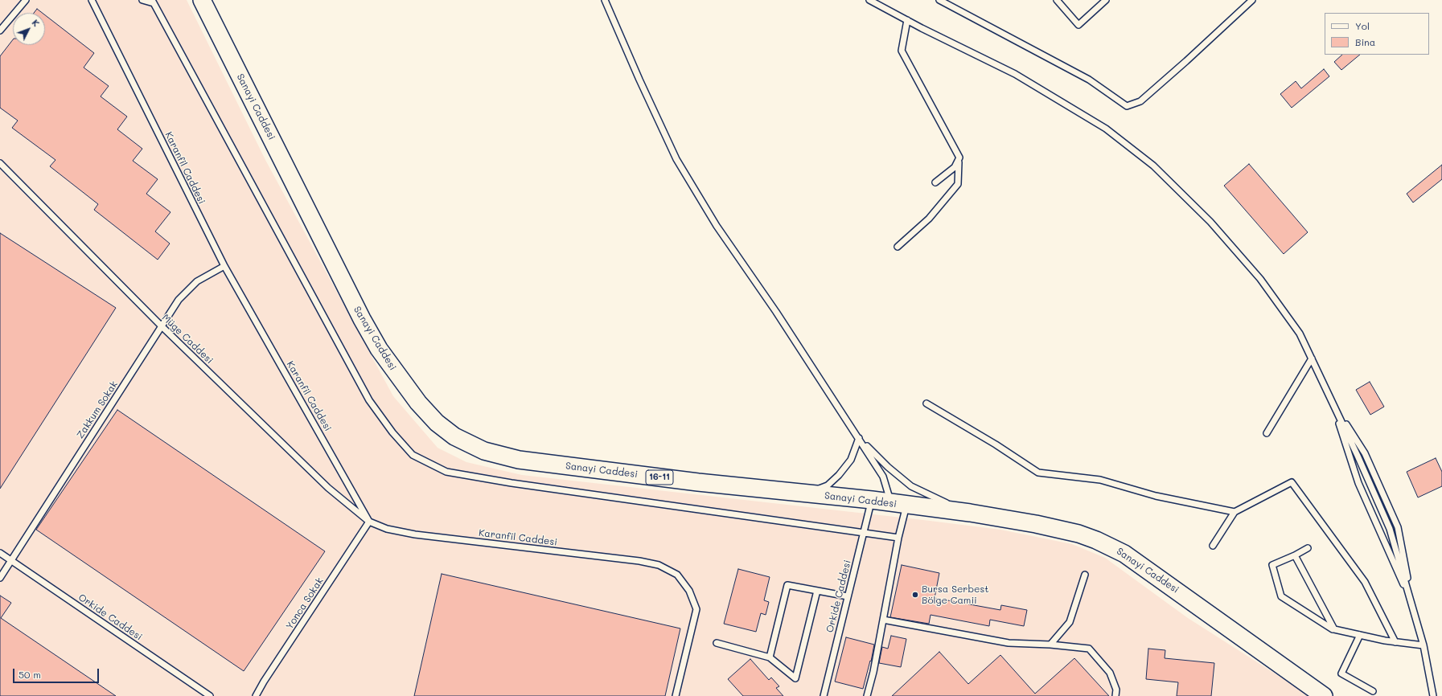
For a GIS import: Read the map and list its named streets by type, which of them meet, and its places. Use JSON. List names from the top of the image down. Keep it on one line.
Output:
{"streets":{"main road":["Sanayi Caddesi","16-11"],"lane":["Karanfil Caddesi","Müge Caddesi","Zakkum Sokak","Orkide Caddesi","Yonca Sokak"]},"crossings":[["Sanayi Caddesi","Orkide Caddesi"],["Karanfil Caddesi","Müge Caddesi"],["Karanfil Caddesi","Zakkum Sokak"],["Karanfil Caddesi","Yonca Sokak"],["Müge Caddesi","Zakkum Sokak"],["Müge Caddesi","Yonca Sokak"],["Zakkum Sokak","Orkide Caddesi"]],"places":["Bursa Serbest Bölge Camii"],"legend":["Yol","Bina"],"scale_bar":"50 m","north":"top right"}
